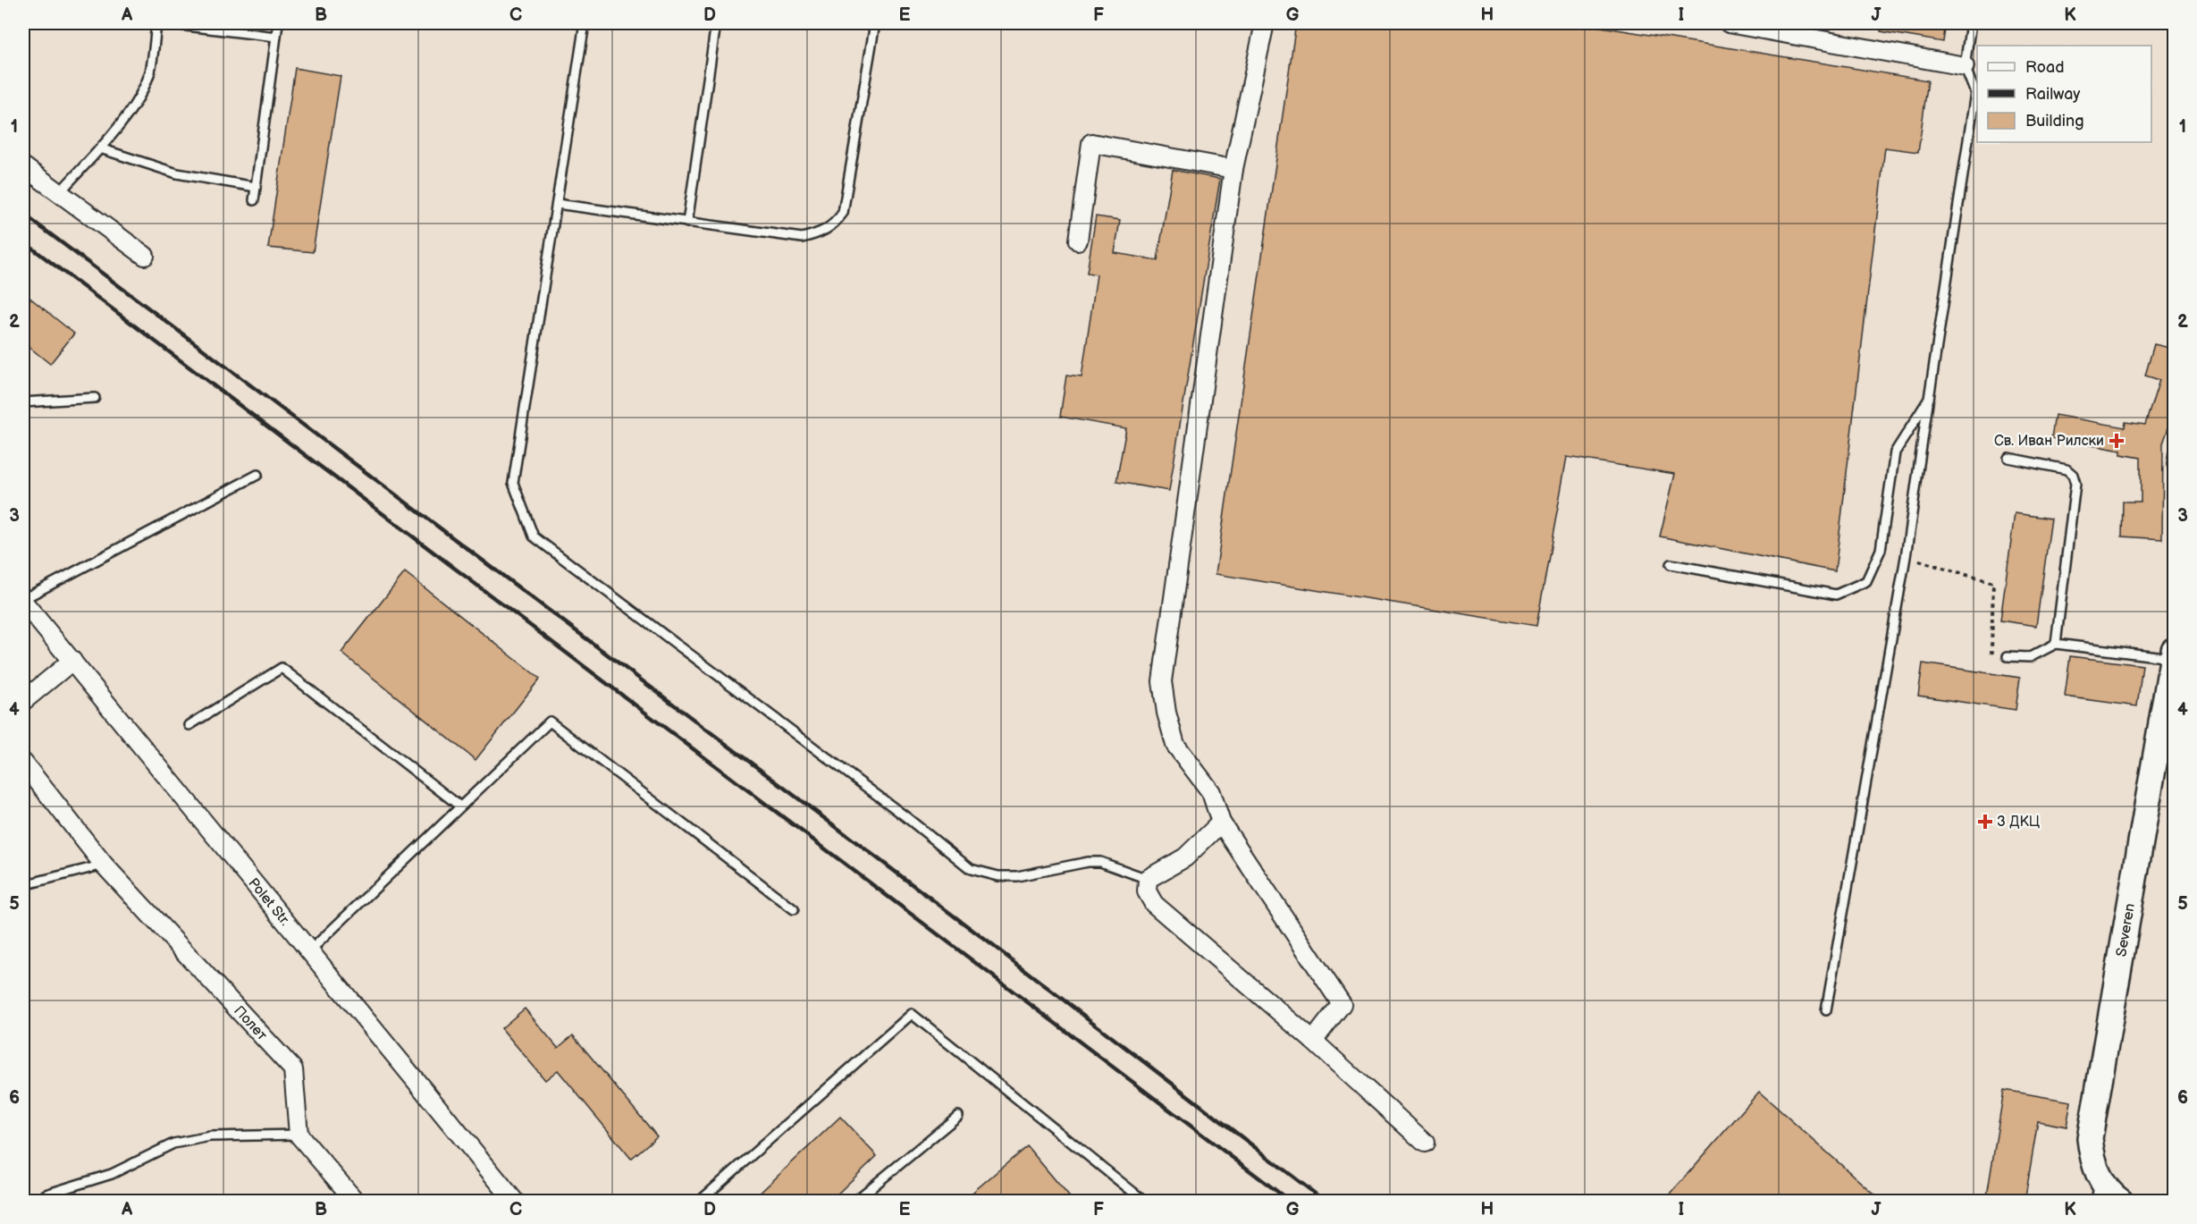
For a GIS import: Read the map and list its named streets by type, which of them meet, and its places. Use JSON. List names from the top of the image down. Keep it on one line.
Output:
{"streets":{"main road":["Severen"],"street":["Polet Str.","Полет"]},"places":{"health":["Св. Иван Рилски","3 ДКЦ"]},"legend":["Road","Railway","Building"],"grid":{"columns":["A","B","C","D","E","F","G","H","I","J","K"],"rows":["1","2","3","4","5","6"]}}
